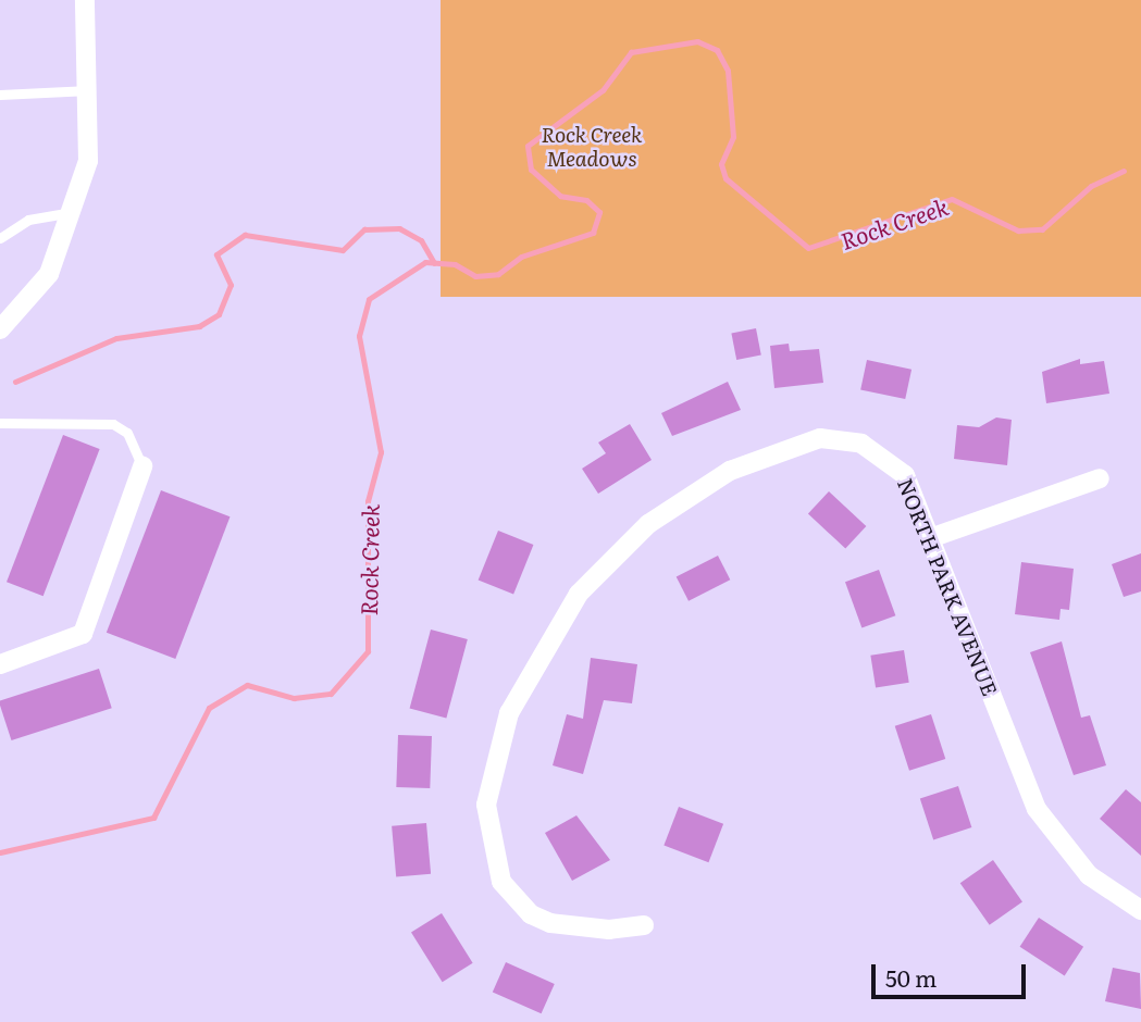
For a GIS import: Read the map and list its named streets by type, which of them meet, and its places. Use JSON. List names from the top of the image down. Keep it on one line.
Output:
{"streets":{"street":["NORTH PARK AVENUE"]},"water":["Rock Creek"],"parks":["Rock Creek Meadows"],"scale_bar":"50 m"}
